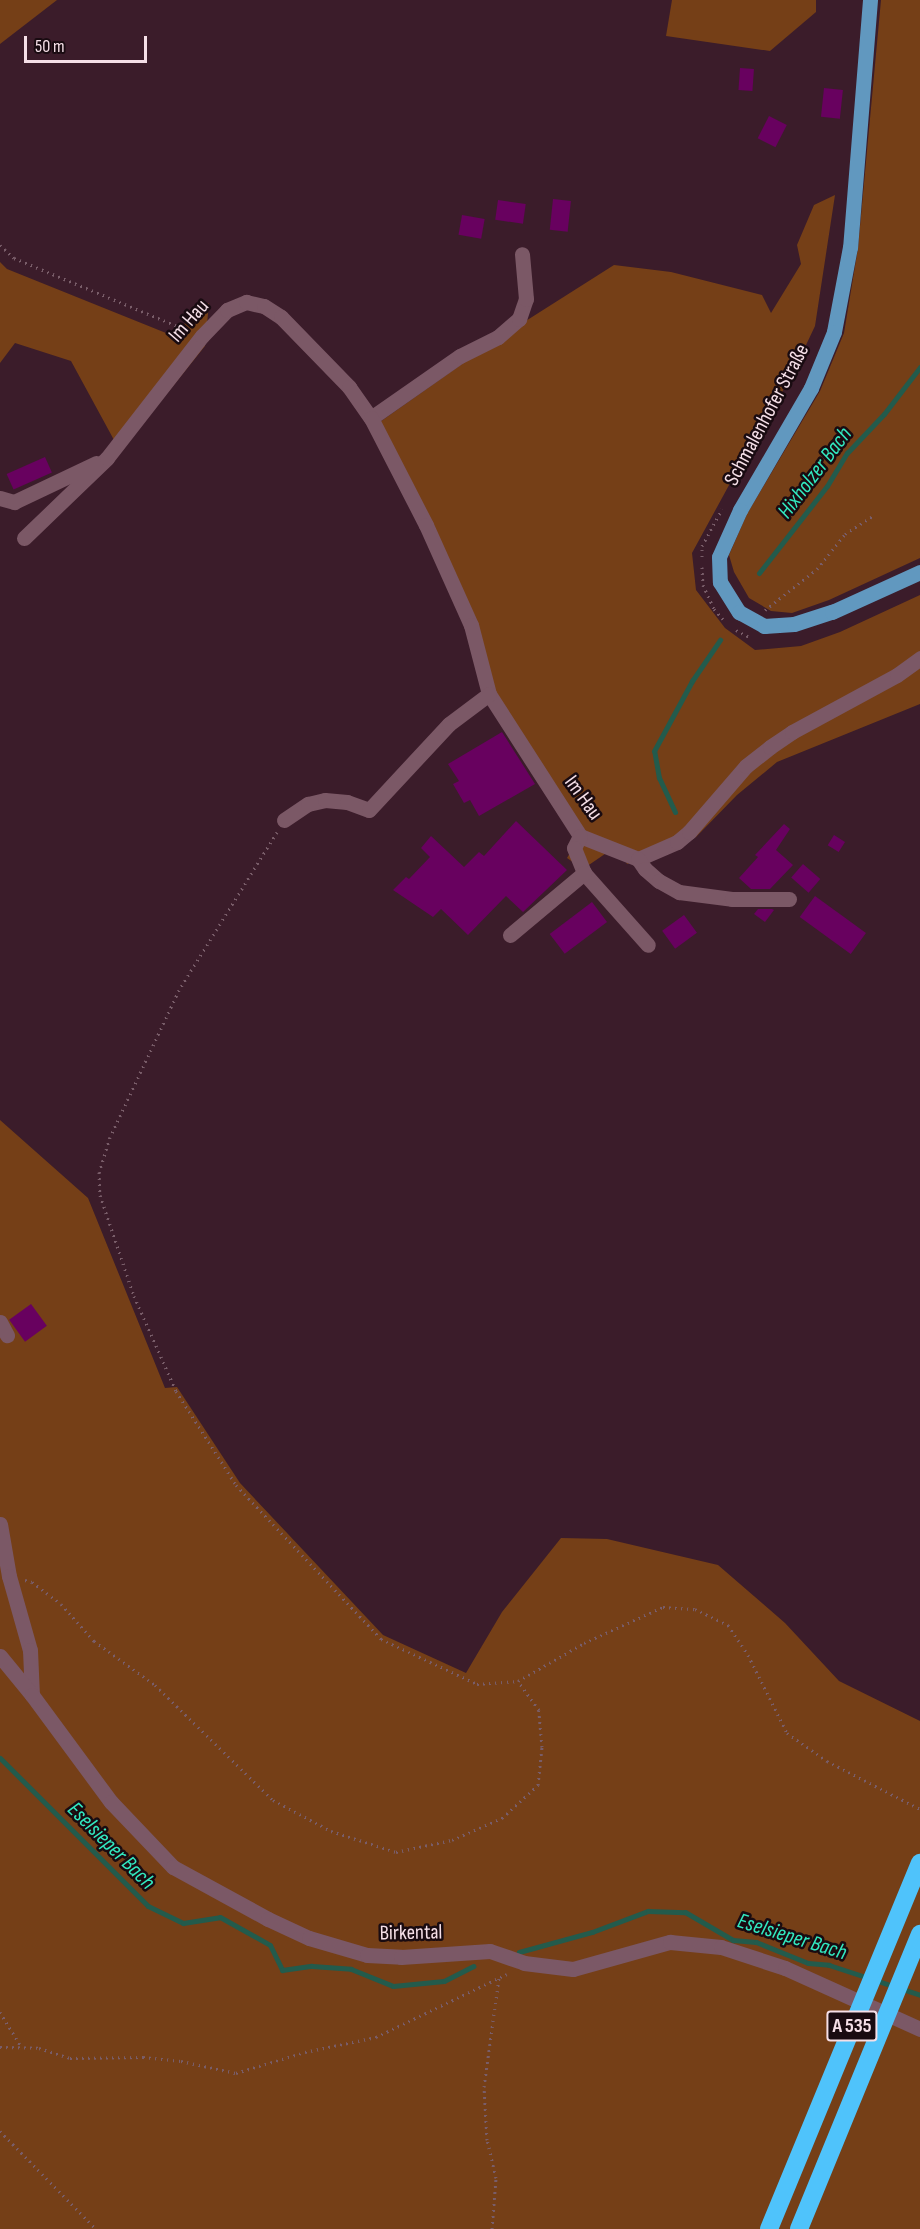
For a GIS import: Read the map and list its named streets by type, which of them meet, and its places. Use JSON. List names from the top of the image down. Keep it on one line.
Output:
{"streets":{"highway":["A 535"],"main road":["Schmalenhofer Straße"],"lane":["Im Hau","Birkental"]},"water":["Hixholzer Bach","Eselsieper Bach"],"scale_bar":"50 m"}
